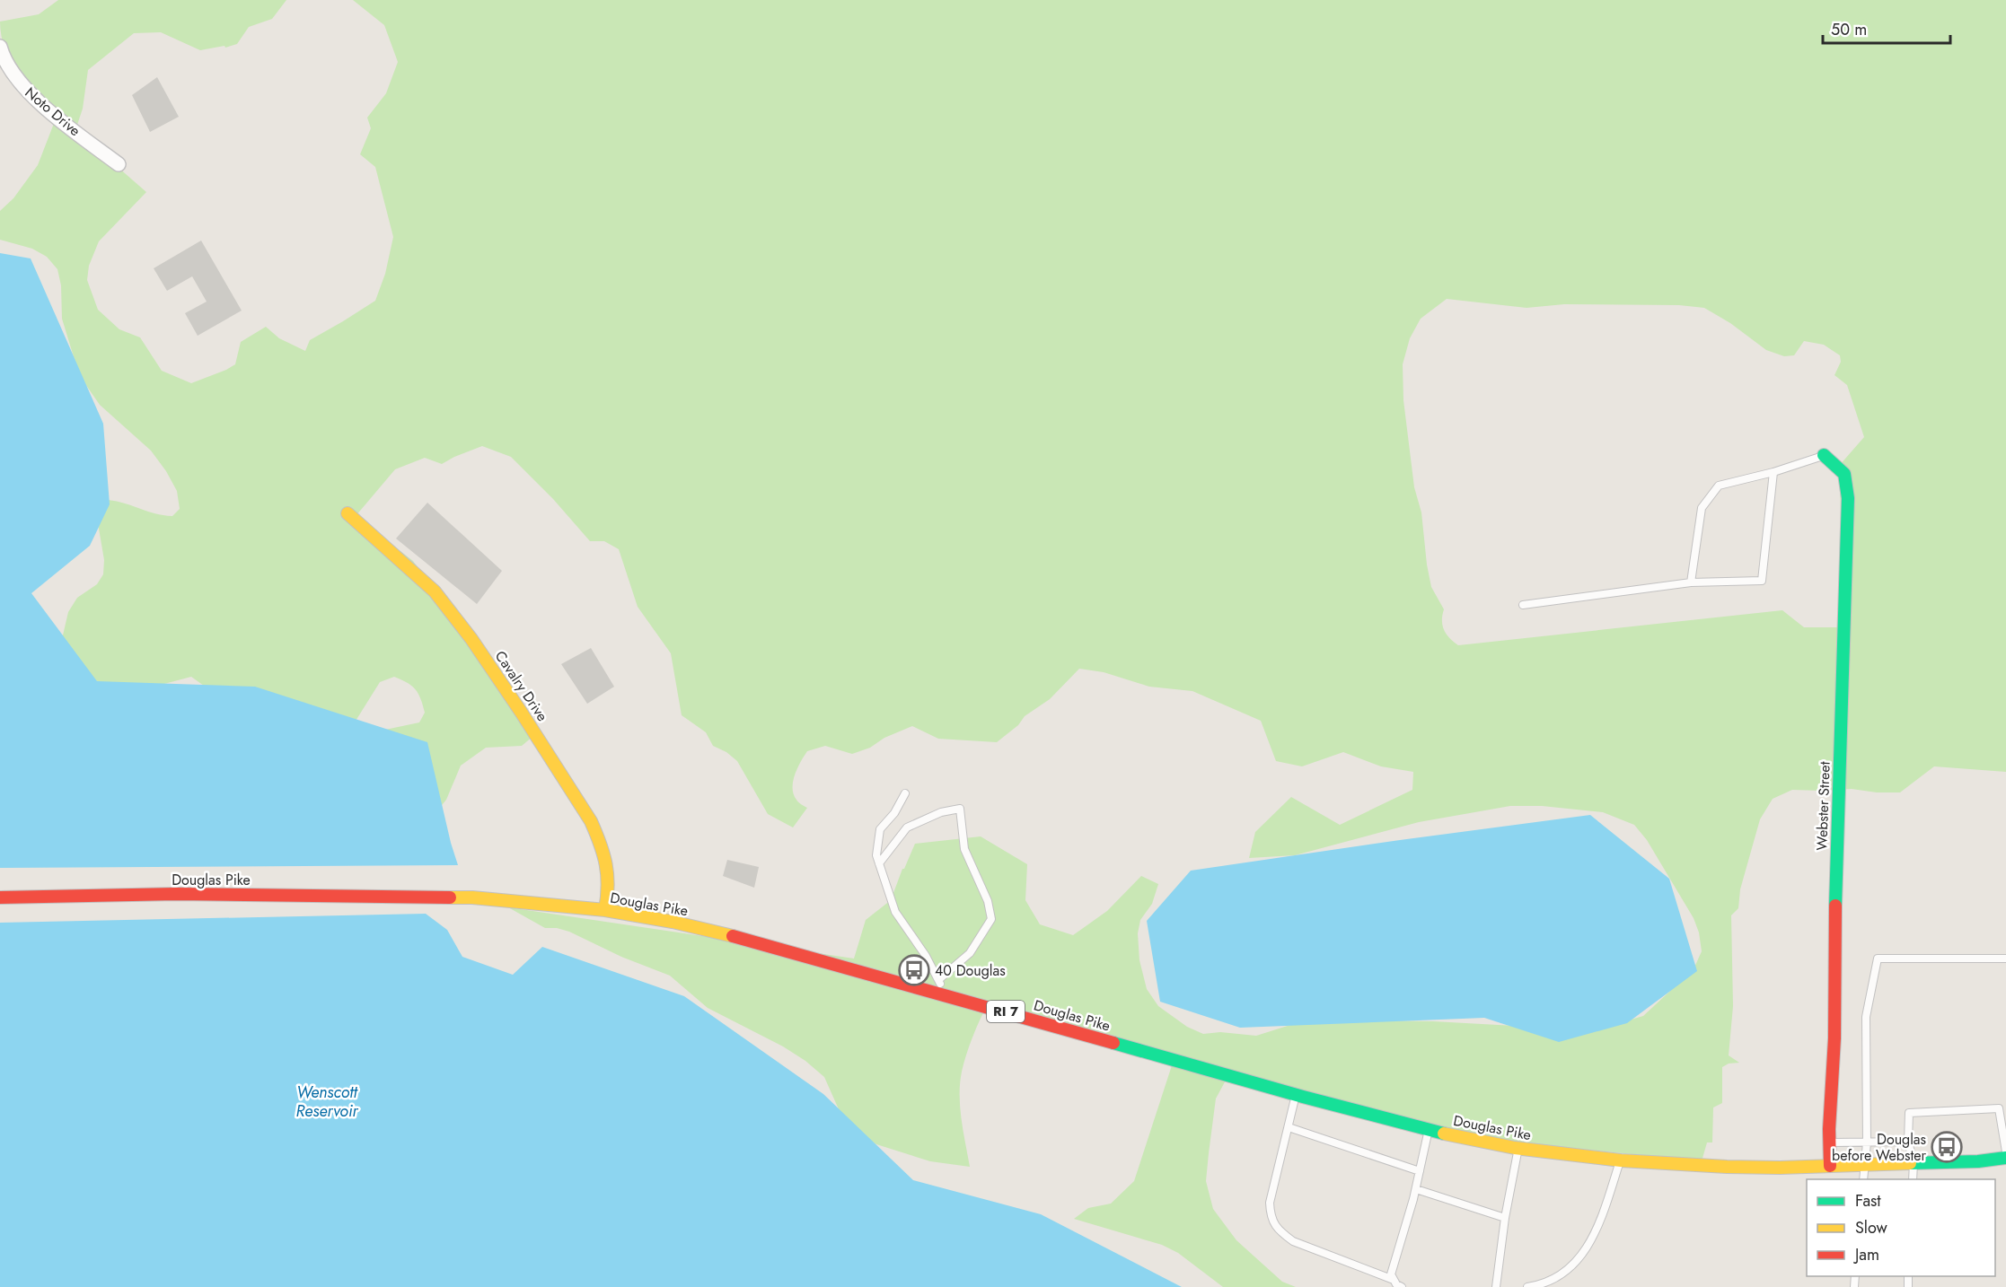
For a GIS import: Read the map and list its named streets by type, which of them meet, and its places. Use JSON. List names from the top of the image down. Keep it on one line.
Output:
{"streets":{"main road":["Cavalry Drive","Webster Street","Douglas Pike","RI 7"],"street":["Noto Drive"]},"crossings":[["Cavalry Drive","Douglas Pike"],["Webster Street","Douglas Pike"]],"water":["Wenscott Reservoir"],"places":{"bus stop":["40 Douglas","Douglas before Webster"]},"legend":["Fast","Slow","Jam"],"scale_bar":"50 m"}
